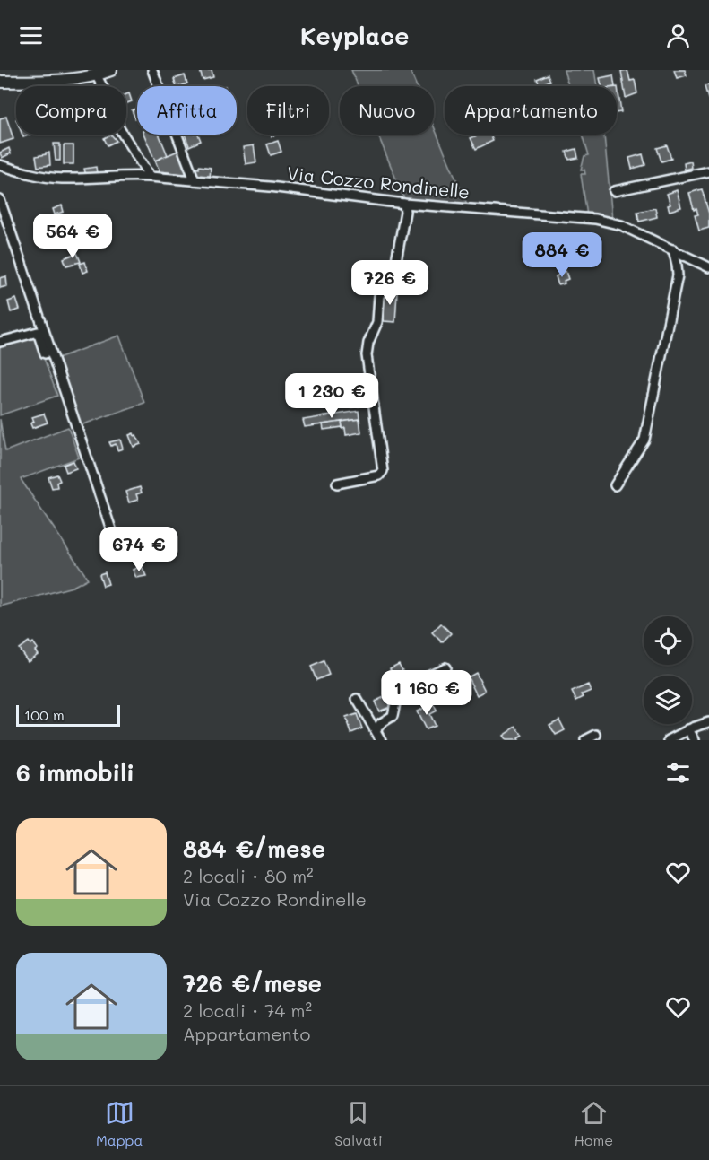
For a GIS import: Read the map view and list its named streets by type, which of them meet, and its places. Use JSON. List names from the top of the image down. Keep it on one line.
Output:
{"streets":{"street":["Via Cozzo Rondinelle"]},"scale_bar":"100 m","page":{"header":"Keyplace","chip":["Compra","Affitta","Filtri","Nuovo","Appartamento"],"price":["564 €","884 €","726 €","1 230 €","674 €","1 160 €"],"scale":"100 m","heading":"6 immobili","list":[{"name":"884 €/mese","note":"2 locali · 80 m² · Via Cozzo Rondinelle"},{"name":"726 €/mese","note":"2 locali · 74 m² · Appartamento"}],"tabs":["Mappa","Salvati","Home"]}}
